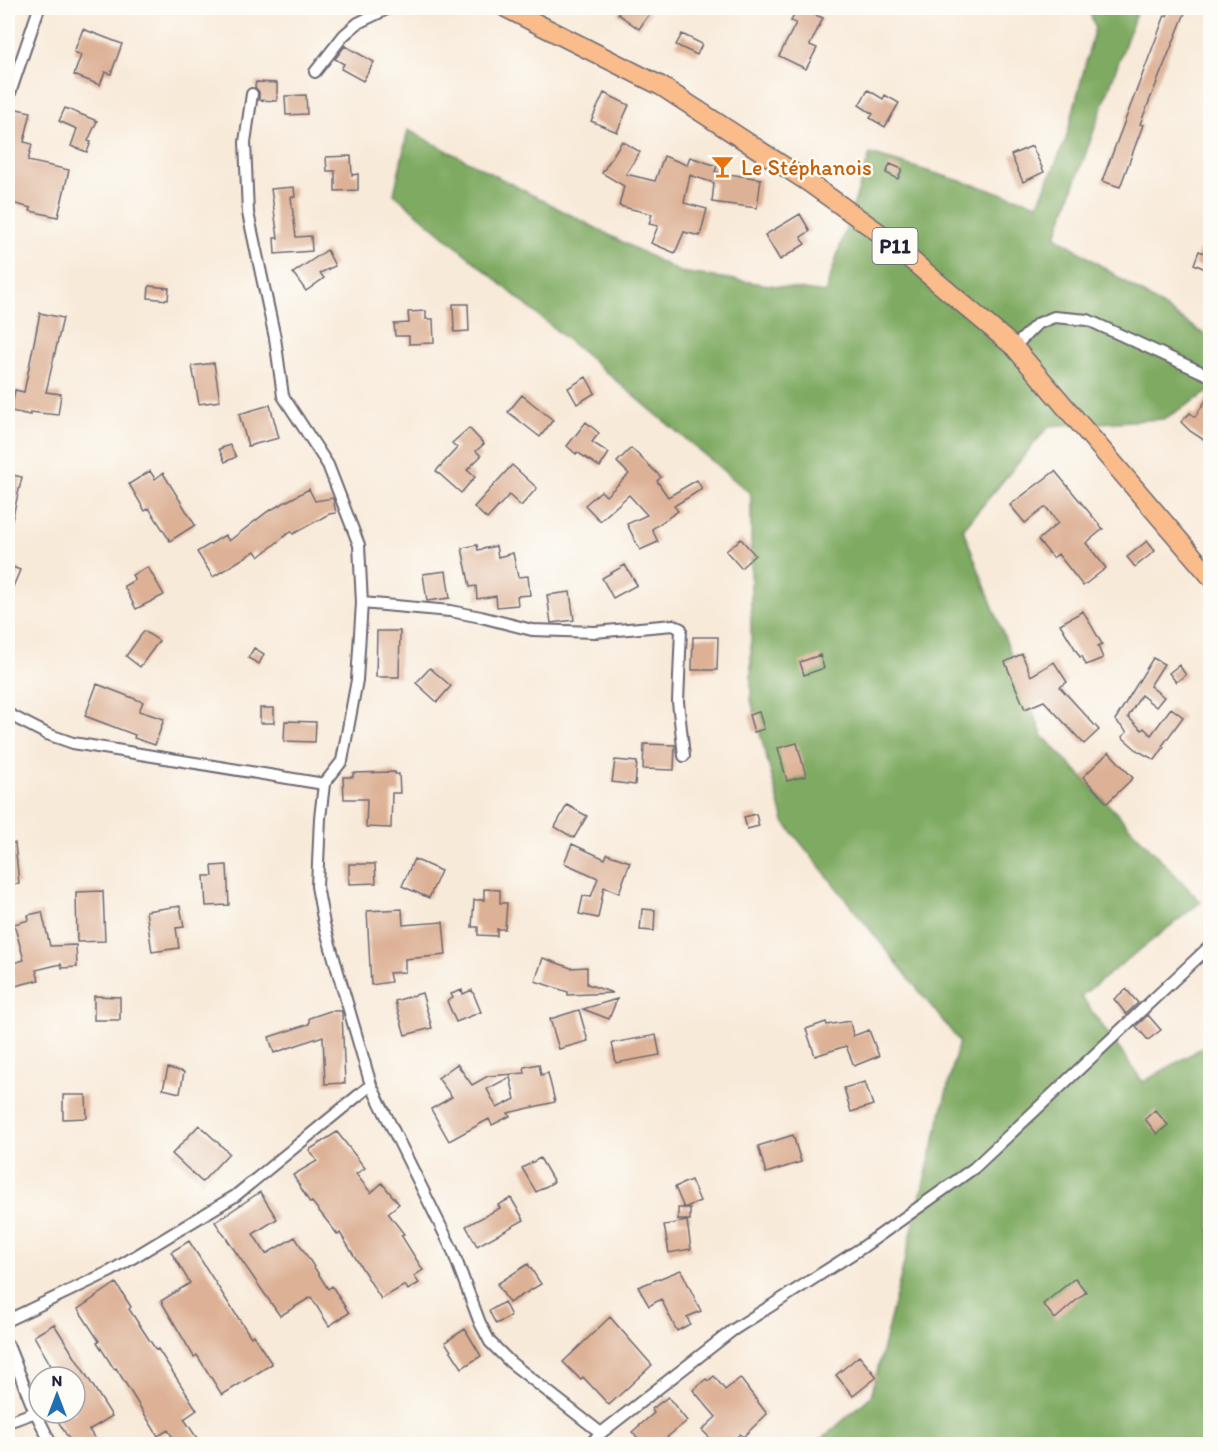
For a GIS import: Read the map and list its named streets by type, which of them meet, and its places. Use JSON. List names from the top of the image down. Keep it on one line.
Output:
{"streets":{"main road":["P11"]},"places":{"bar":["Le Stéphanois"]},"north":"top"}
